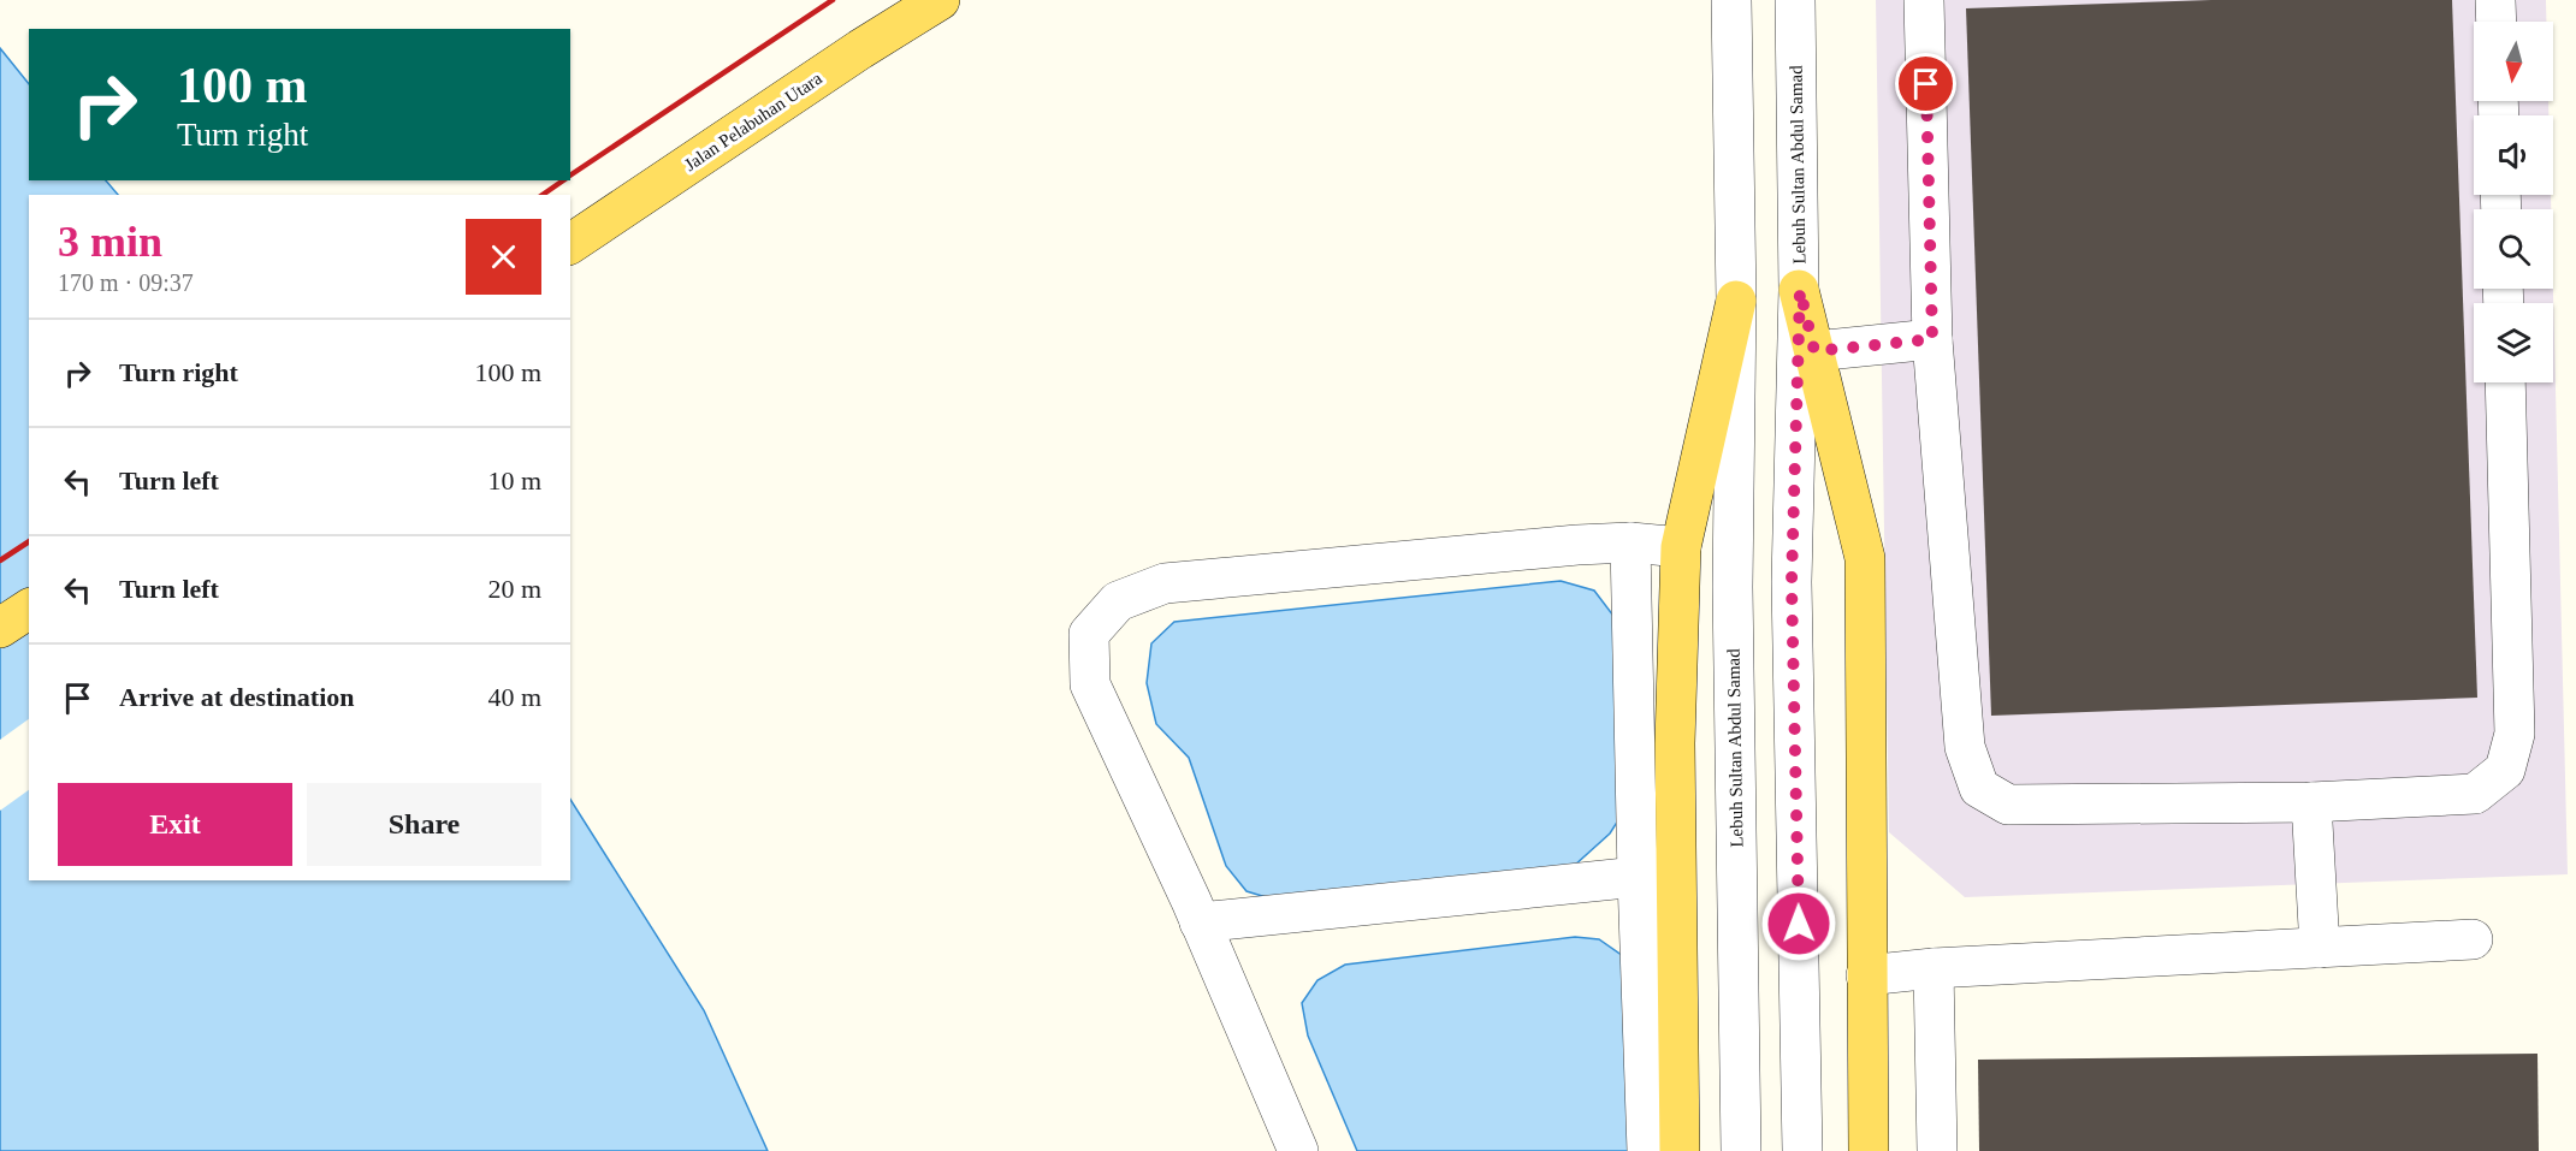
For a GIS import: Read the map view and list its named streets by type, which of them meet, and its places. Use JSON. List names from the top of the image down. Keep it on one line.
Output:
{"streets":{"main road":["Jalan Pelabuhan Utara"],"street":["Lebuh Sultan Abdul Samad"]},"north":"bottom","page":{"turn":["100 m","Turn right"],"heading":["3 min","170 m · 09:37"],"list":[{"name":"Turn right","value":"100 m"},{"name":"Turn left","value":"10 m"},{"name":"Turn left","value":"20 m"},{"name":"Arrive at destination","value":"40 m"}],"buttons":["Exit","Share"]}}
